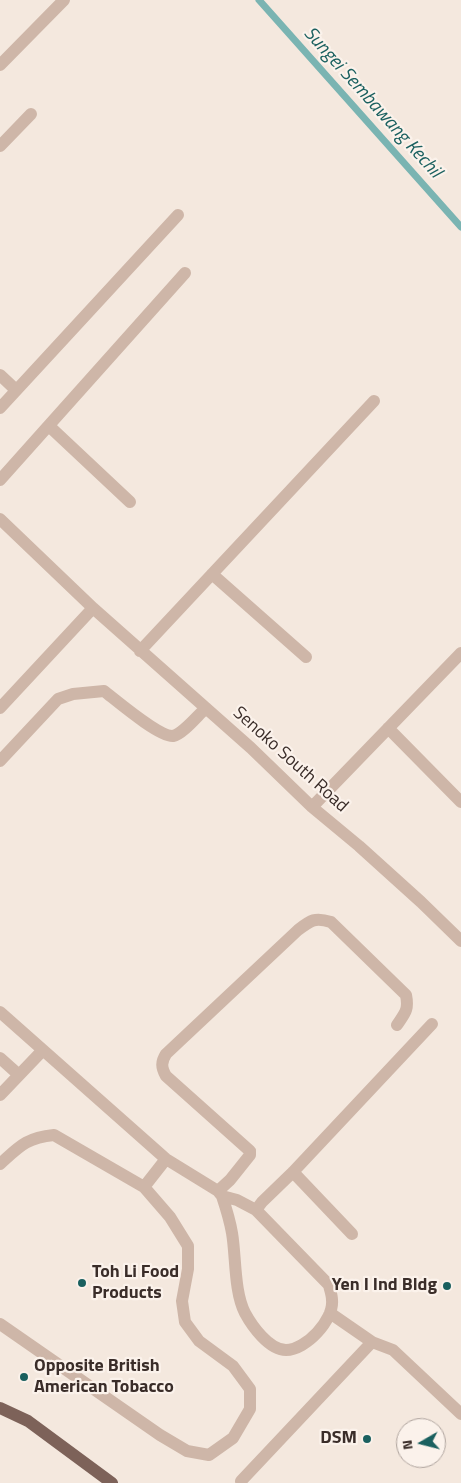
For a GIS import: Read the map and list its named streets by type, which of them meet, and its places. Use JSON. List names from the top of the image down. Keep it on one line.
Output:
{"streets":{"street":["Senoko South Road"]},"water":["Sungei Sembawang Kechil"],"places":["Toh Li Food Products","Yen I Ind Bldg","Opposite British American Tobacco","DSM"],"north":"left"}
